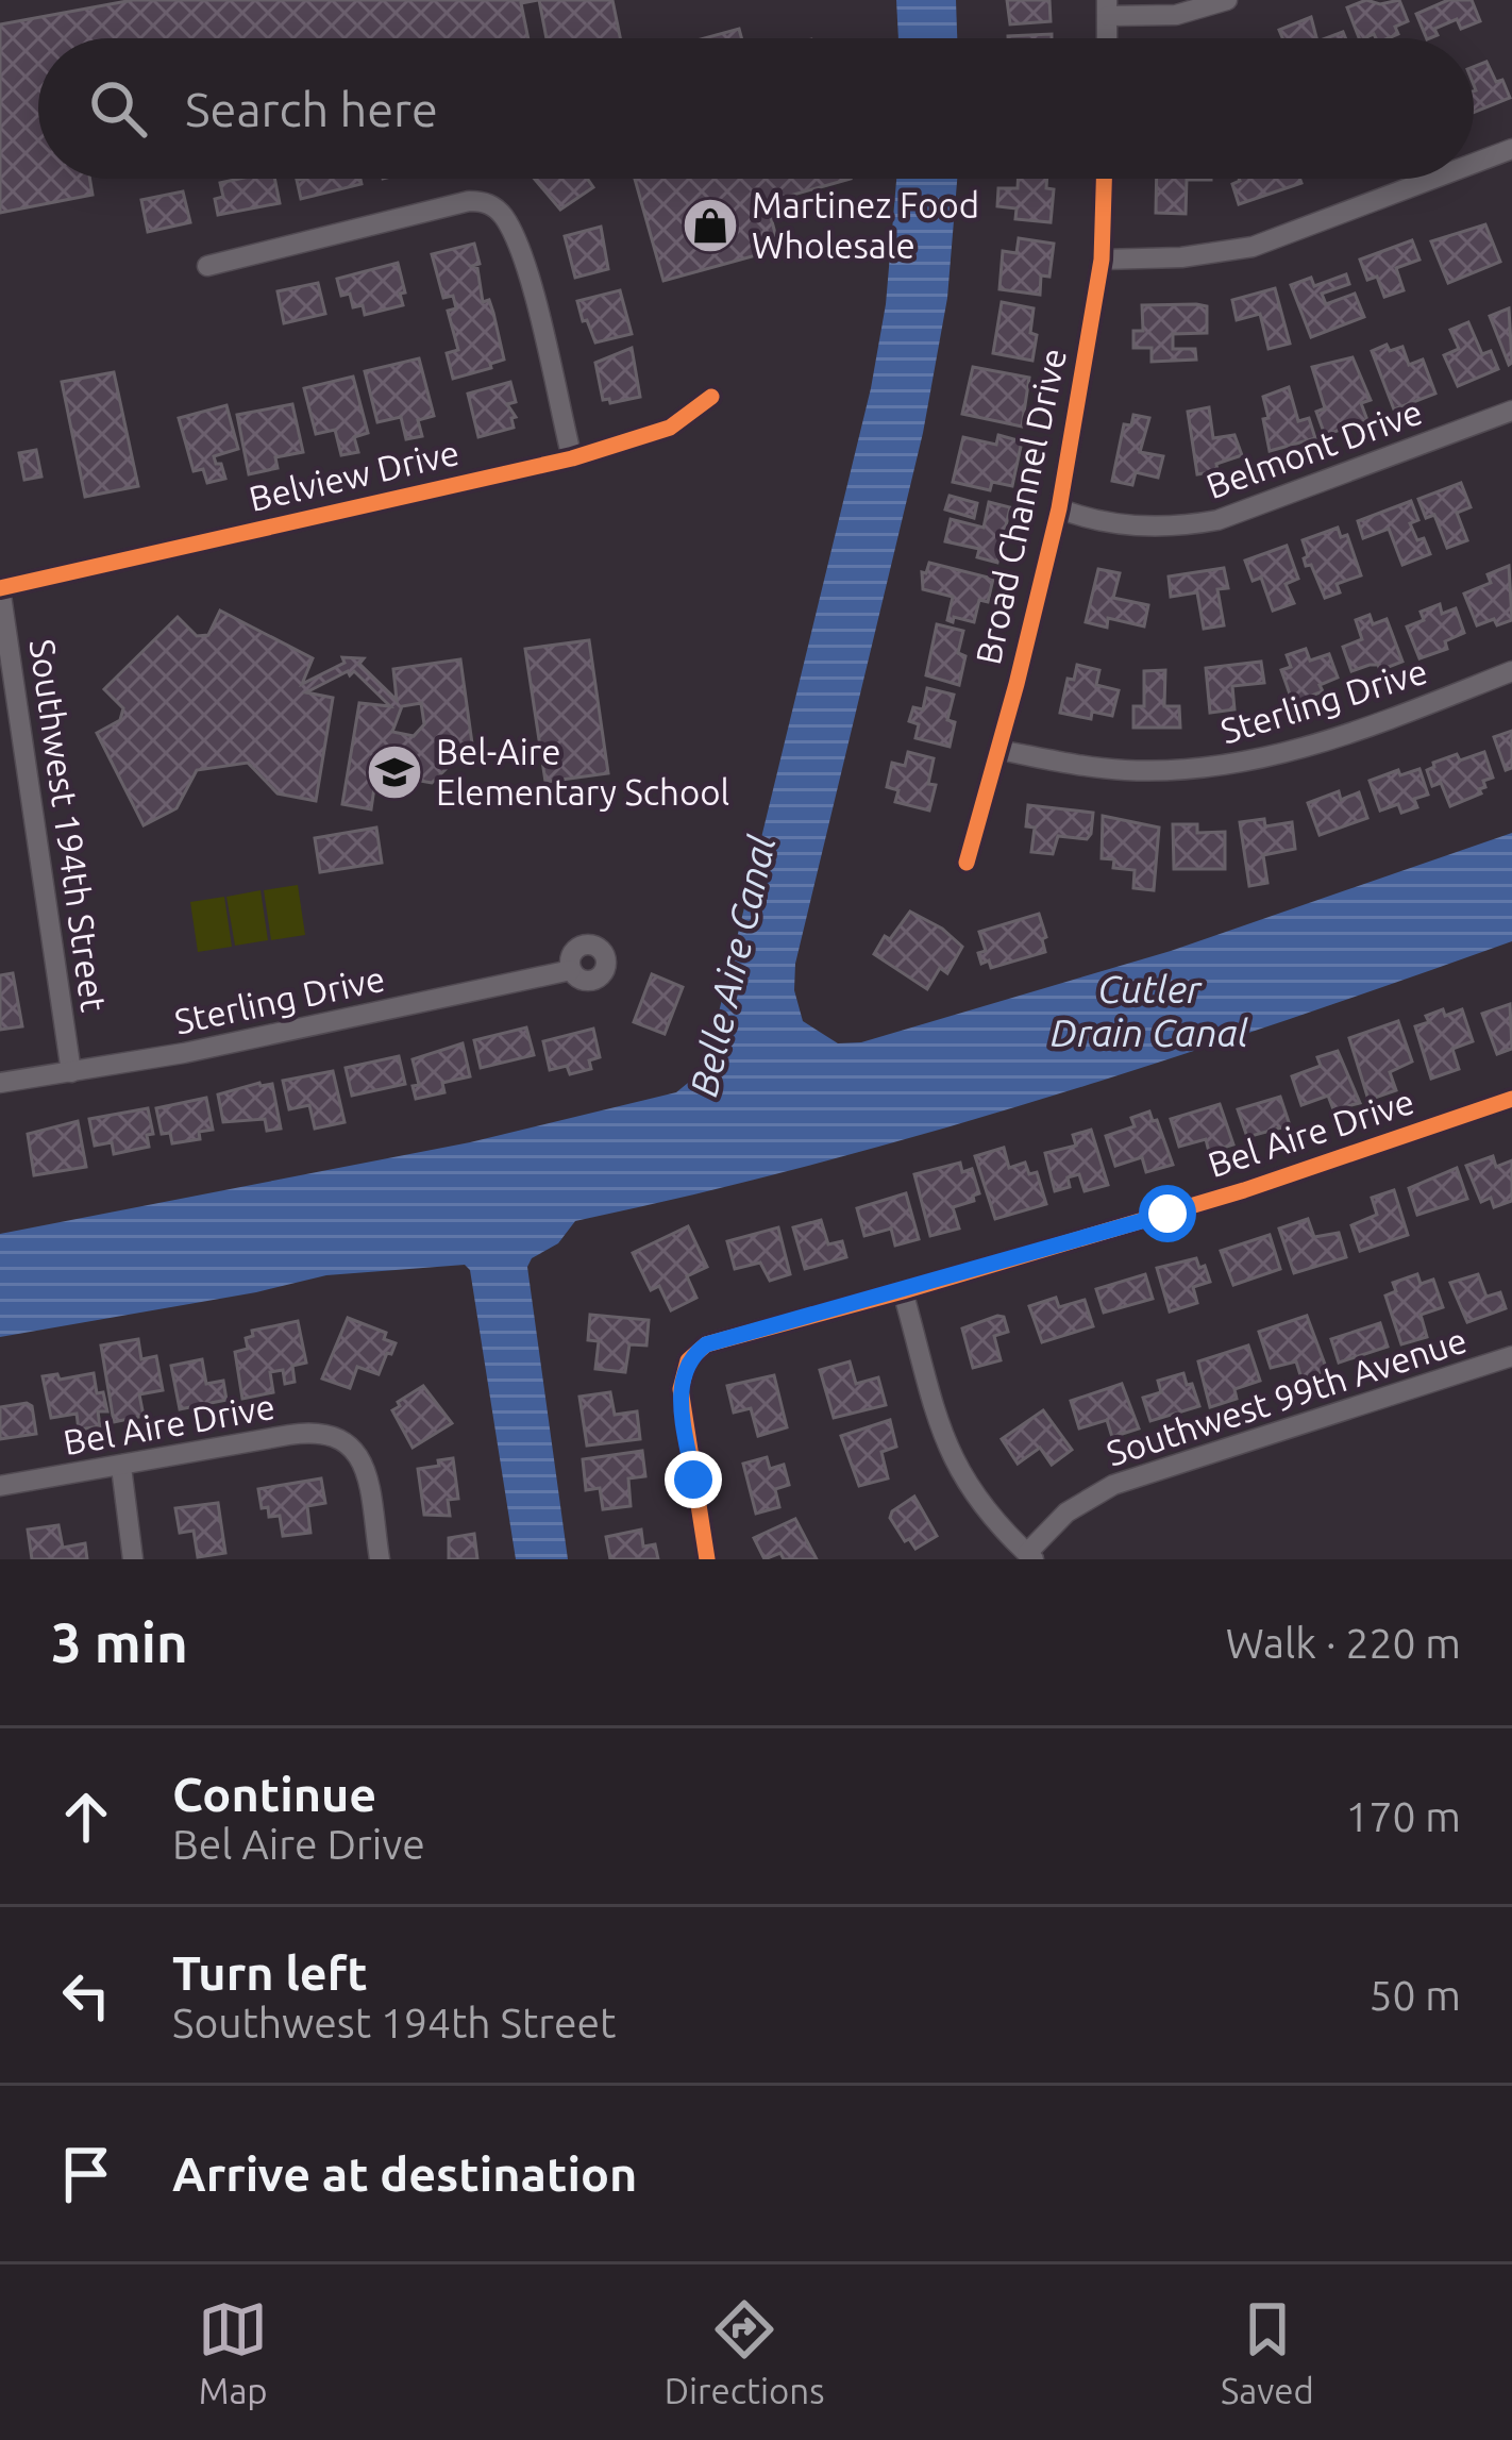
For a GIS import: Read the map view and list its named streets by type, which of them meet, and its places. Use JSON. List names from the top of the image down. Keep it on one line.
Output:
{"streets":{"street":["Belmont Drive","Belview Drive","Broad Channel Drive","Sterling Drive","Southwest 194th Street","Bel Aire Drive","Southwest 99th Avenue"]},"crossings":[["Belmont Drive","Broad Channel Drive"],["Belview Drive","Southwest 194th Street"],["Broad Channel Drive","Sterling Drive"],["Sterling Drive","Southwest 194th Street"]],"water":["Belle Aire Canal","Cutler Drain Canal"],"places":{"shop":["Martinez Food Wholesale"],"school or university":["Bel-Aire Elementary School"]},"page":{"search":"Search here","heading":["3 min","Walk · 220 m"],"list":[["Continue","Bel Aire Drive","170 m"],["Turn left","Southwest 194th Street","50 m"],"Arrive at destination"],"nav":["Map","Directions","Saved"]}}
